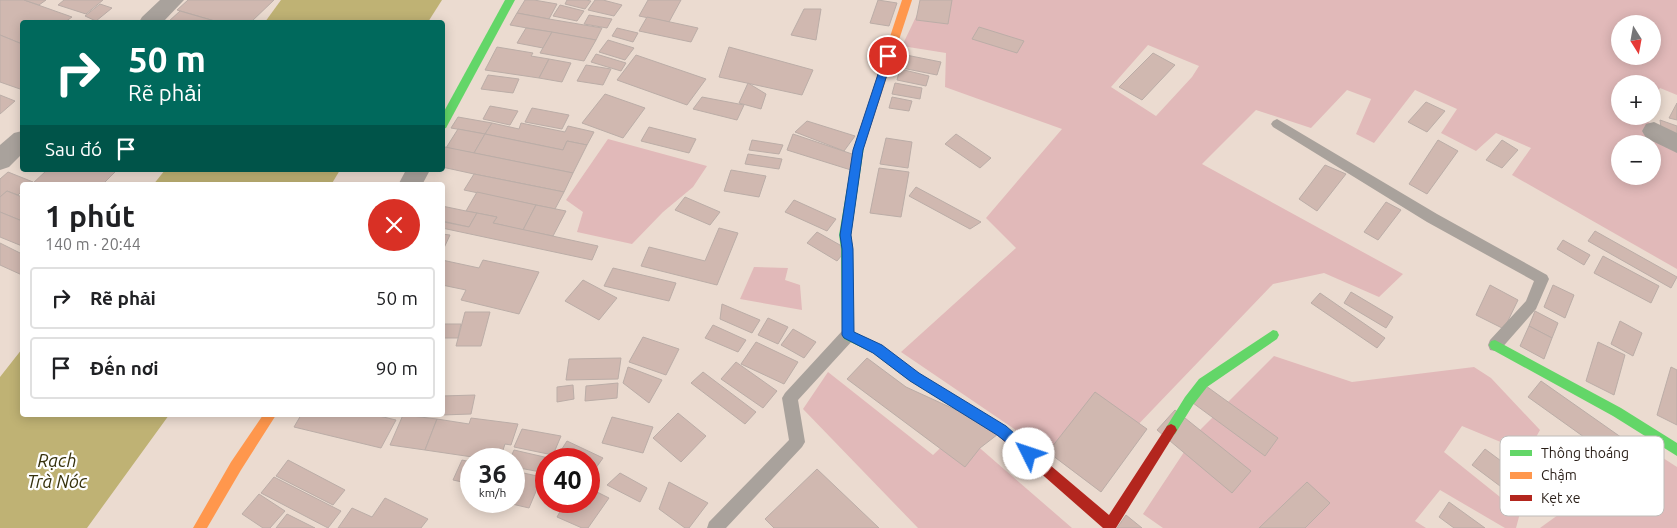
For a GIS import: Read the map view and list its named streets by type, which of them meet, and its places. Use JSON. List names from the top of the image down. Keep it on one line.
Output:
{"water":["Rạch Trà Nóc"],"legend":["Thông thoáng","Chậm","Kẹt xe"],"north":"bottom","page":{"map_buttons":["+","−"],"turn":["50 m","Rẽ phải"],"then":"Sau đó","heading":["1 phút","140 m · 20:44"],"list":[{"name":"Rẽ phải","value":"50 m"},{"name":"Đến nơi","value":"90 m"}],"speed":"36 km/h","limit":"40"}}
